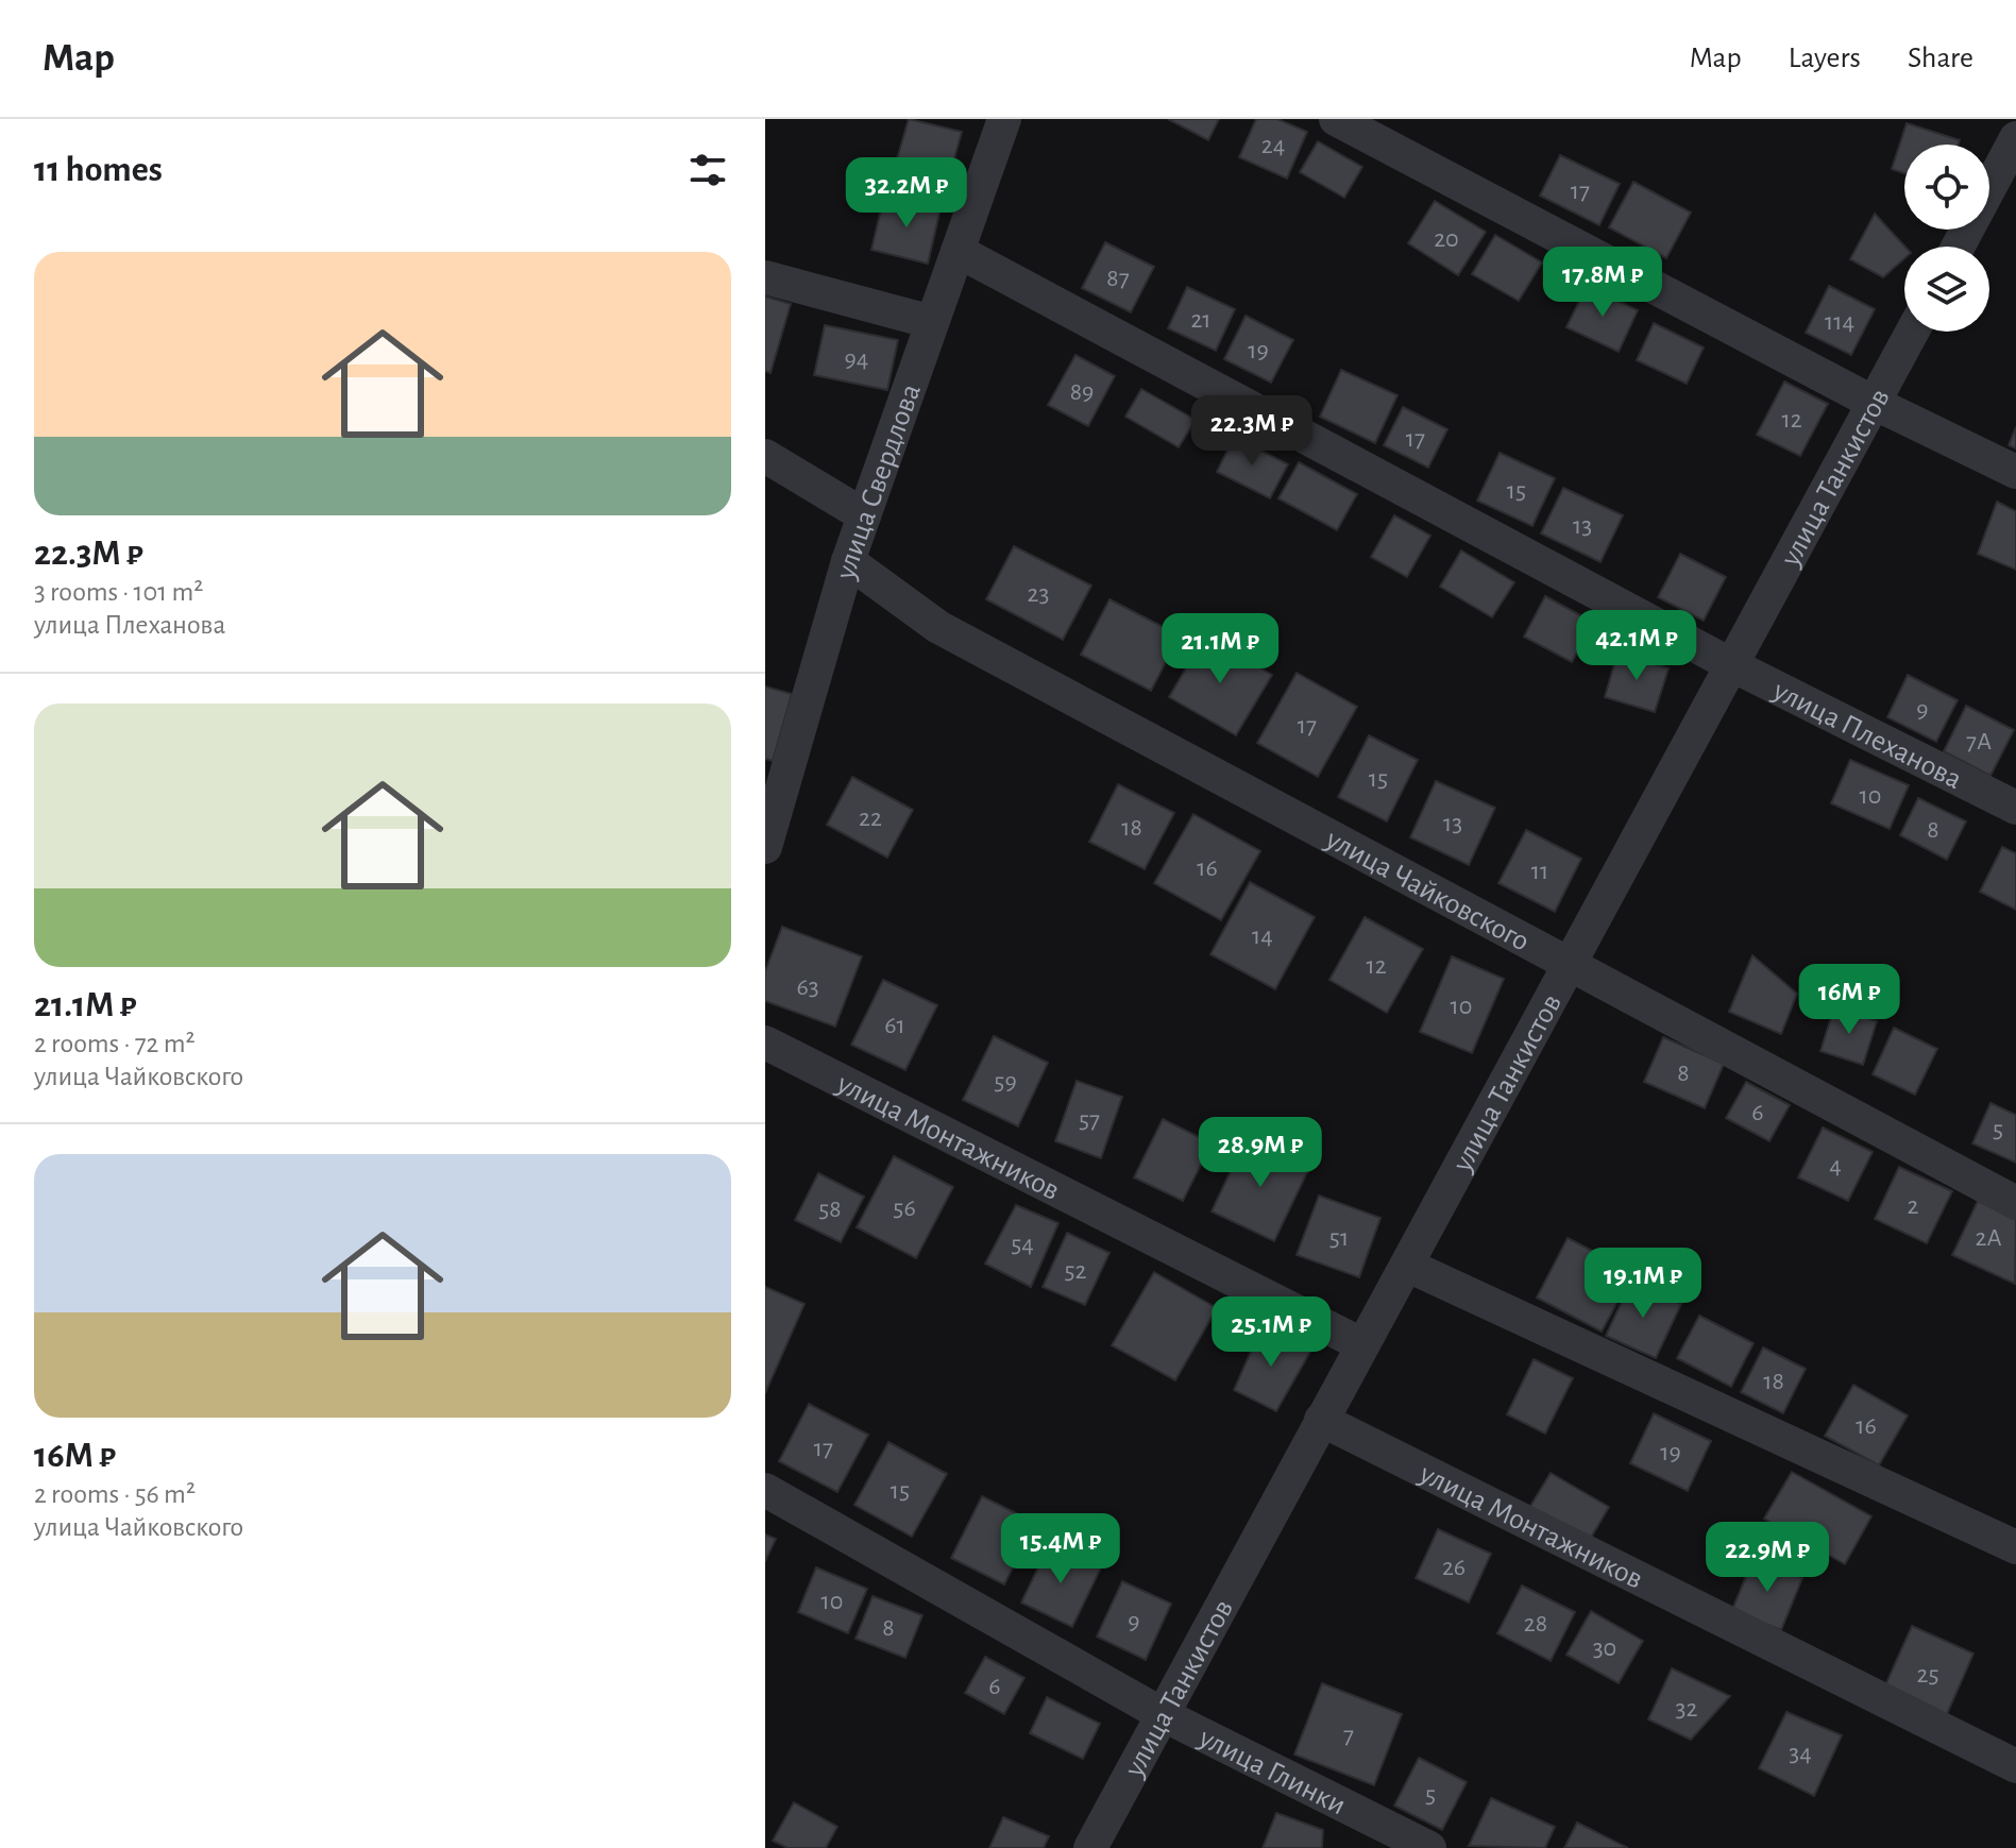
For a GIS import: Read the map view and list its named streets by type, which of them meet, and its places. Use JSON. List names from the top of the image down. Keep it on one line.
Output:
{"streets":{"street":["улица Танкистов","улица Свердлова","улица Плеханова","улица Чайковского","улица Монтажников","улица Глинки"]},"crossings":[["улица Танкистов","улица Плеханова"],["улица Танкистов","улица Чайковского"],["улица Танкистов","улица Монтажников"],["улица Танкистов","улица Глинки"],["улица Свердлова","улица Плеханова"],["улица Свердлова","улица Чайковского"]],"house_numbers":["24","17","20","87","21","114","19","94","89","12","17","15","13","23","9","17","7А","15","10","22","13","18","8","16","11","14","12","63","10","61","8","59","6","57","5","4","2","56","58","51","2А","54","52","18","16","17","19","15","26","10","9","28","8","30","25","6","32","7","34","5"],"page":{"header":"Map","nav":["Map","Layers","Share"],"heading":"11 homes","price":["32.2M ₽","17.8M ₽","22.3M ₽","42.1M ₽","21.1M ₽","16M ₽","28.9M ₽","19.1M ₽","25.1M ₽","15.4M ₽","22.9M ₽"],"list":[{"name":"22.3M ₽","note":"3 rooms · 101 m² · улица Плеханова"},{"name":"21.1M ₽","note":"2 rooms · 72 m² · улица Чайковского"},{"name":"16M ₽","note":"2 rooms · 56 m² · улица Чайковского"}]}}
